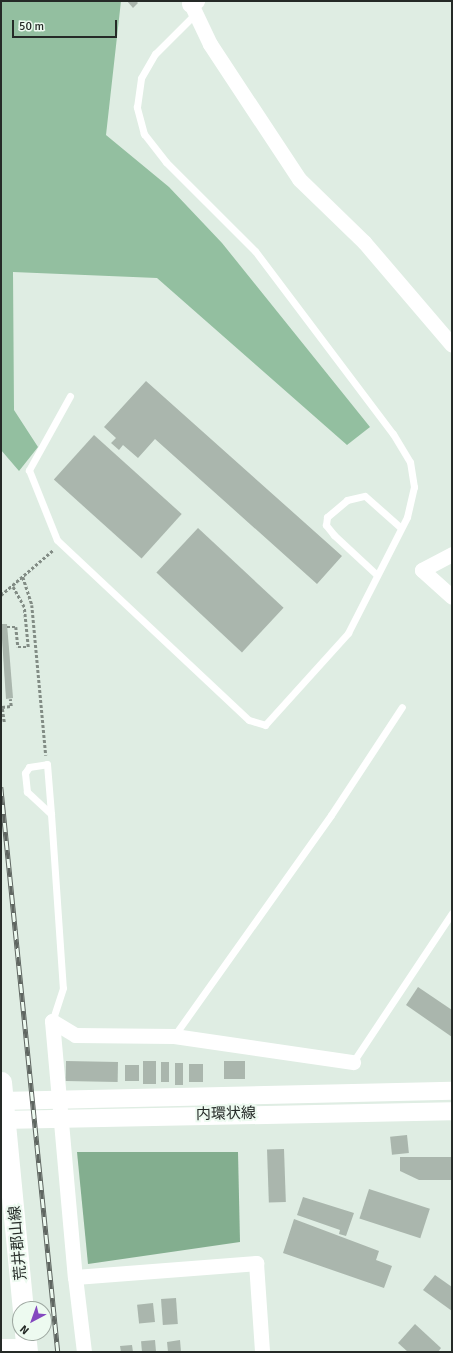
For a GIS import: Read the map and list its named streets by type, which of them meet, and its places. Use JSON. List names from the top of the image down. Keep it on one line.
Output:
{"streets":{"main road":["荒井郡山線"],"street":["内環状線"]},"scale_bar":"50 m","north":"bottom left"}
